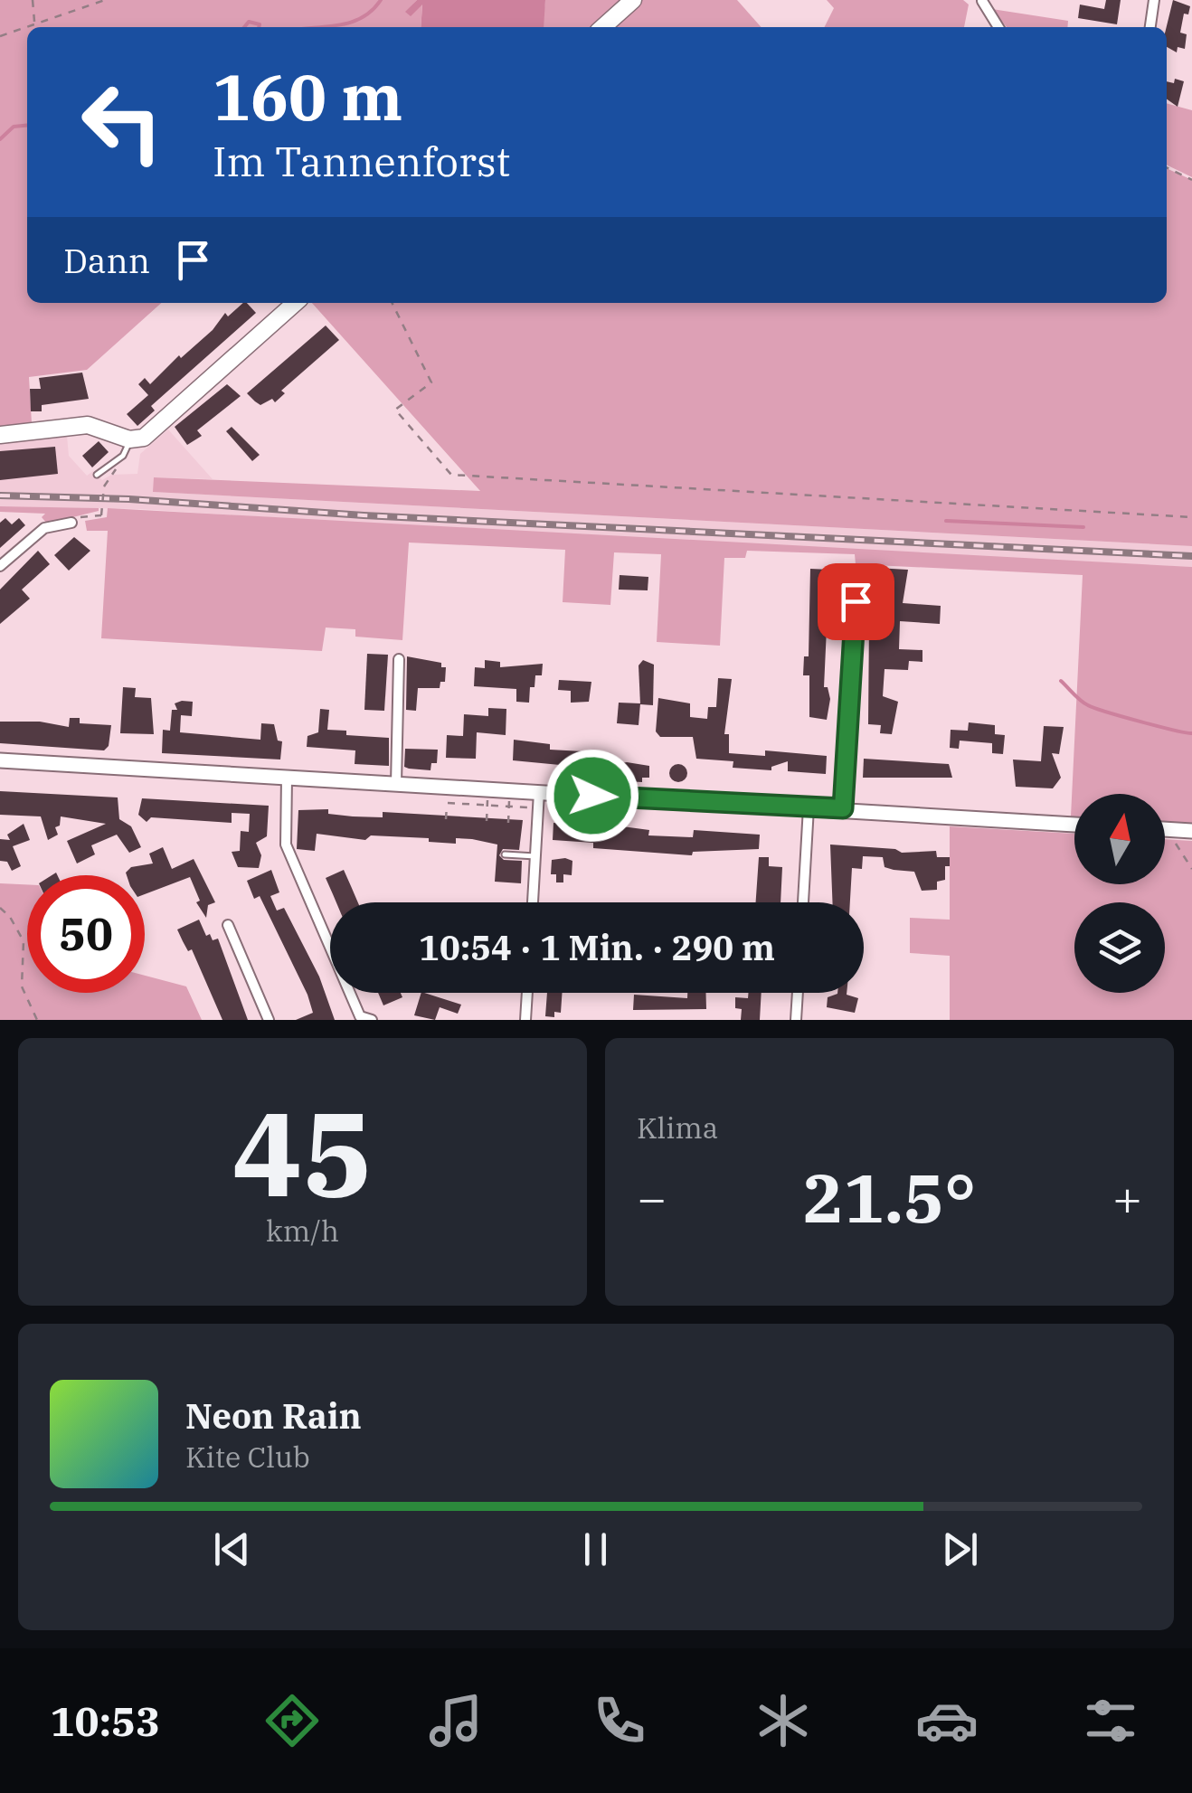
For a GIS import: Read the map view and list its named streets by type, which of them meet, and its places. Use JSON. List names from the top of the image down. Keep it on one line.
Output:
{"north":"top","page":{"turn":["160 m","Im Tannenforst"],"then":"Dann","limit":"50","trip":"10:54 · 1 Min. · 290 m","tile":[["45","km/h"],"Klima"],"heat":["−","21.5°","+"],"song":["Neon Rain","Kite Club"],"tabs":"10:53"}}
